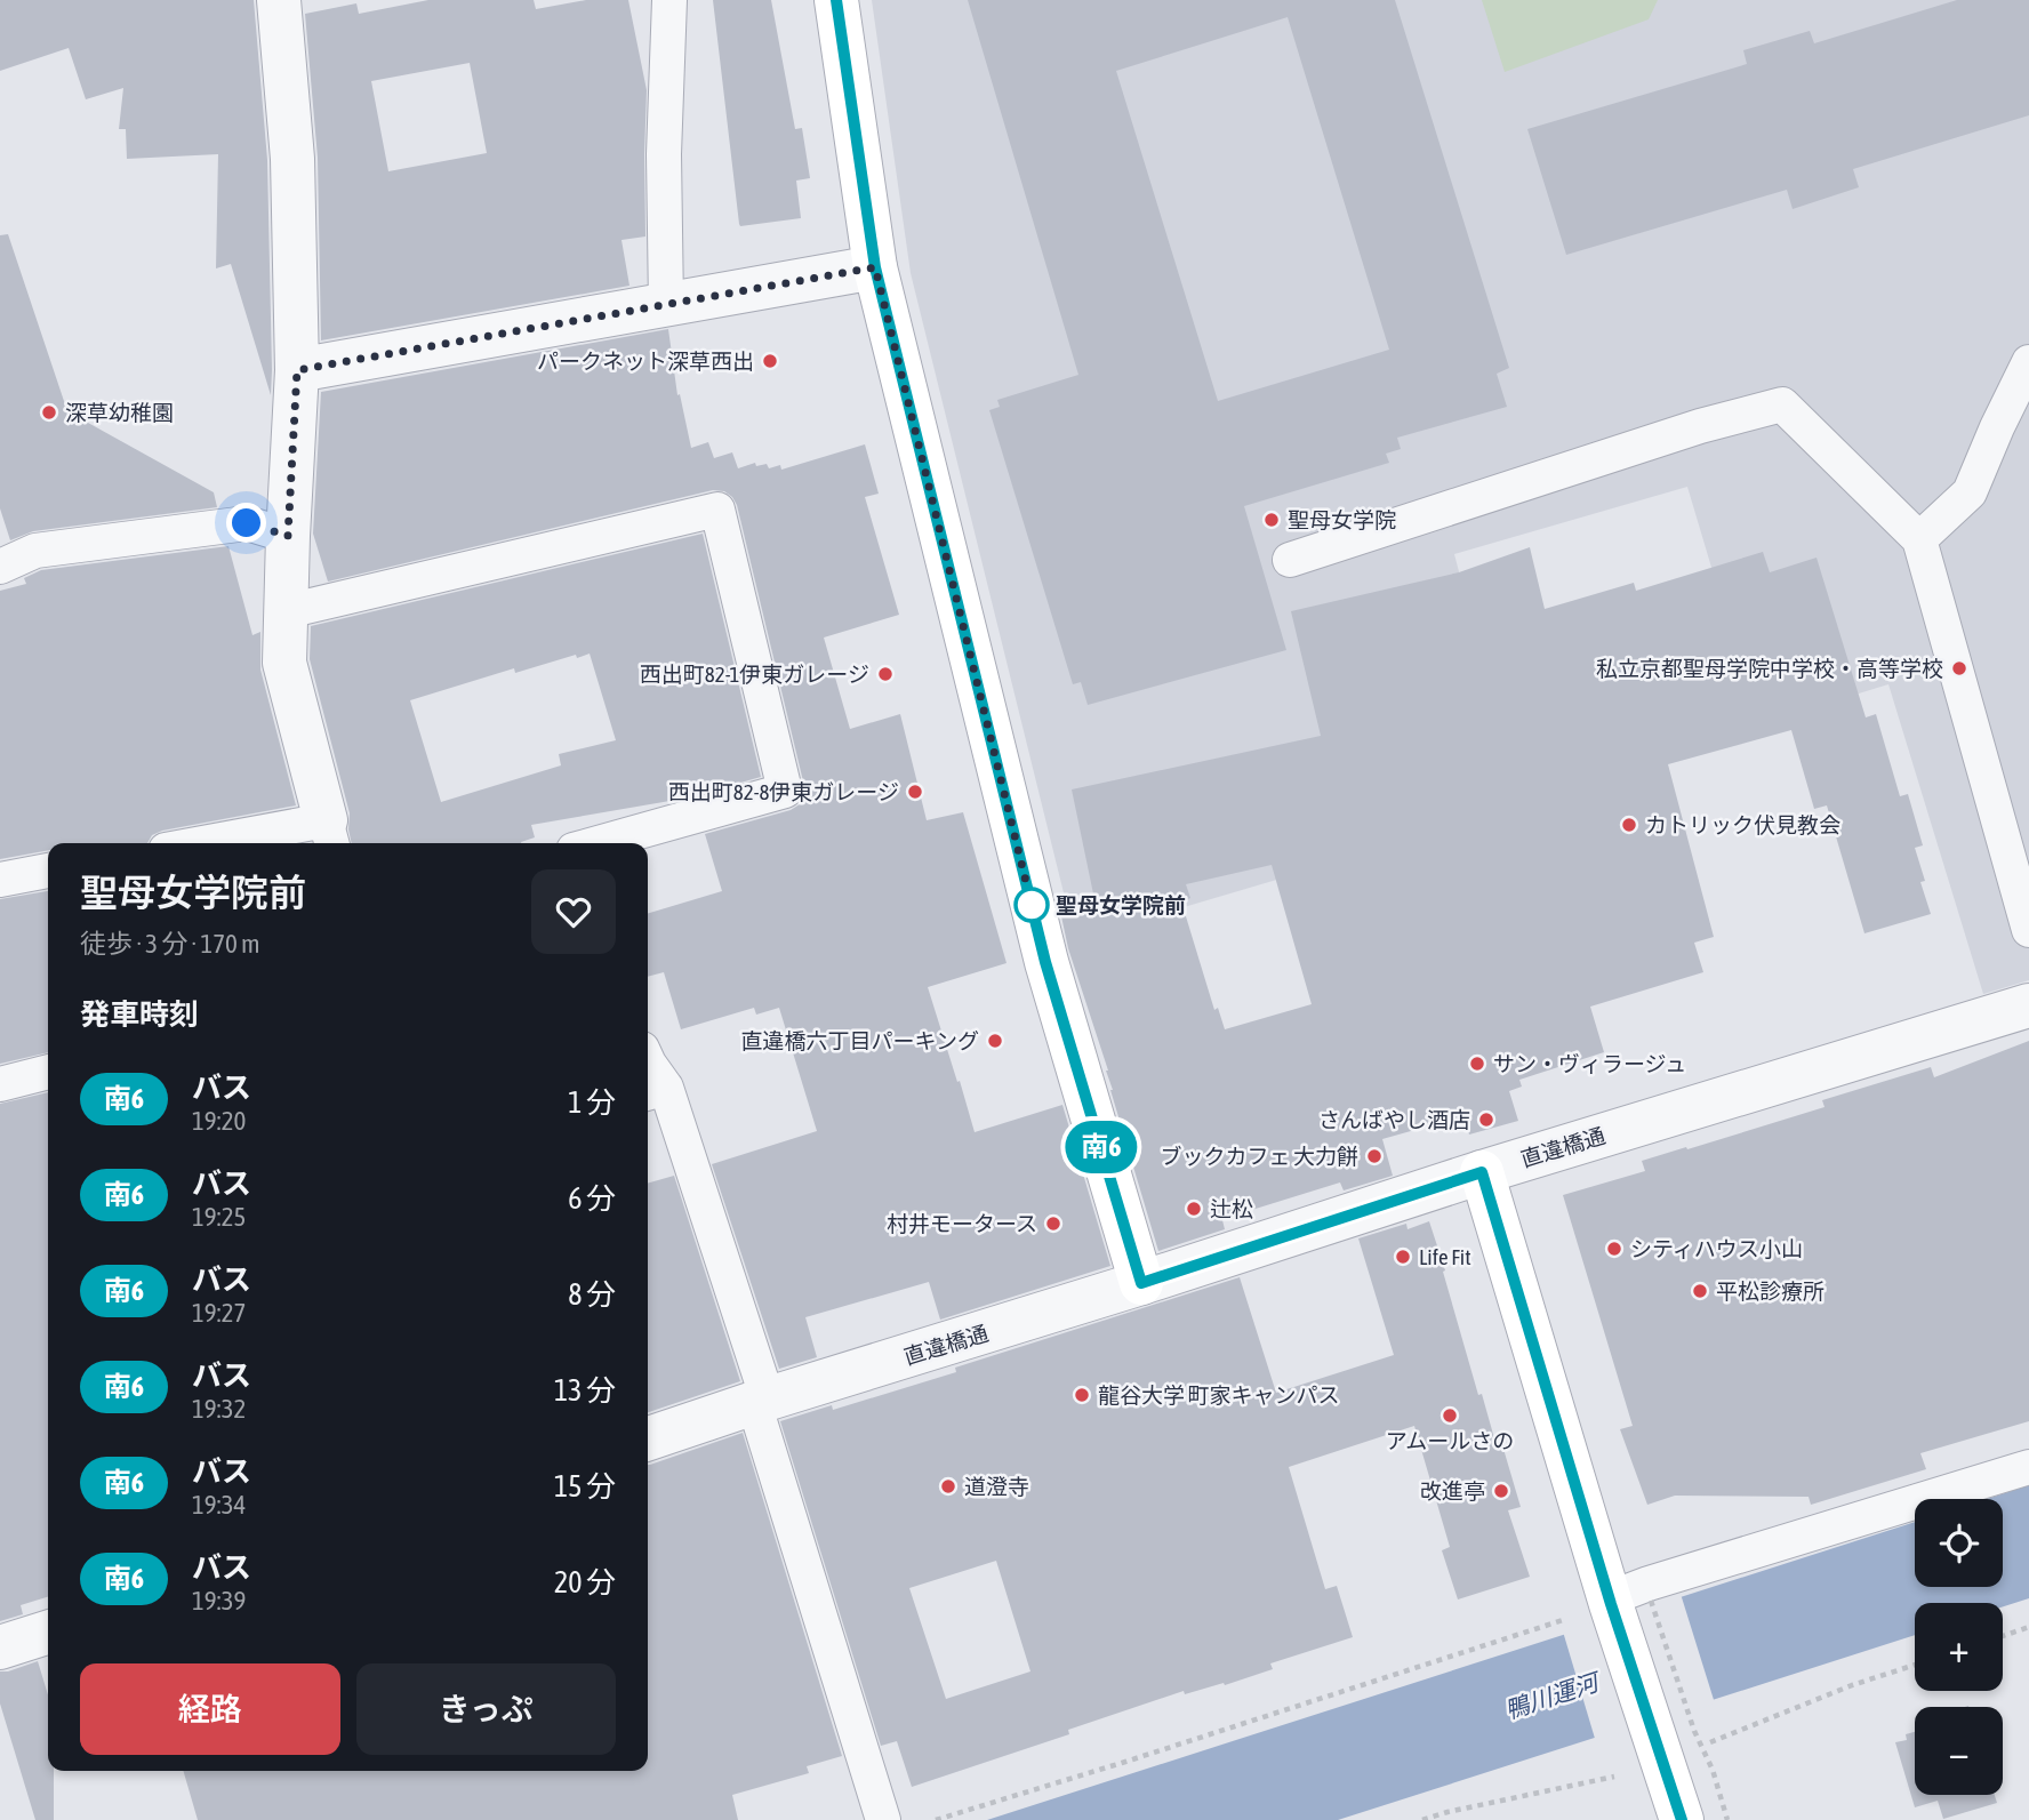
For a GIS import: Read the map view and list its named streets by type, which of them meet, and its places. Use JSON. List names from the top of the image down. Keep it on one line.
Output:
{"streets":{"street":["直違橋通"]},"water":["鴨川運河"],"places":["パークネット深草西出","深草幼稚園","聖母女学院","私立京都聖母学院中学校・高等学校","西出町82-1伊東ガレージ","西出町82-8伊東ガレージ","カトリック伏見教会","聖母女学院前","直違橋六丁目パーキング","サン・ヴィラージュ","さんばやし酒店","ブックカフェ 大力餅","辻松","村井モータース","シティハウス小山","Life Fit","平松診療所","龍谷大学 町家キャンパス","アムールさの","道澄寺","改進亭"],"lines":["bus line 南6"],"page":{"on_map":"南6","heading":[["聖母女学院前","徒歩 · 3 分 · 170 m"],"発車時刻"],"list":[{"mark":"南6","name":"バス","note":"19:20","value":"1 分"},{"mark":"南6","name":"バス","note":"19:25","value":"6 分"},{"mark":"南6","name":"バス","note":"19:27","value":"8 分"},{"mark":"南6","name":"バス","note":"19:32","value":"13 分"},{"mark":"南6","name":"バス","note":"19:34","value":"15 分"},{"mark":"南6","name":"バス","note":"19:39","value":"20 分"}],"map_buttons":["+","−"],"buttons":["経路","きっぷ"]}}
